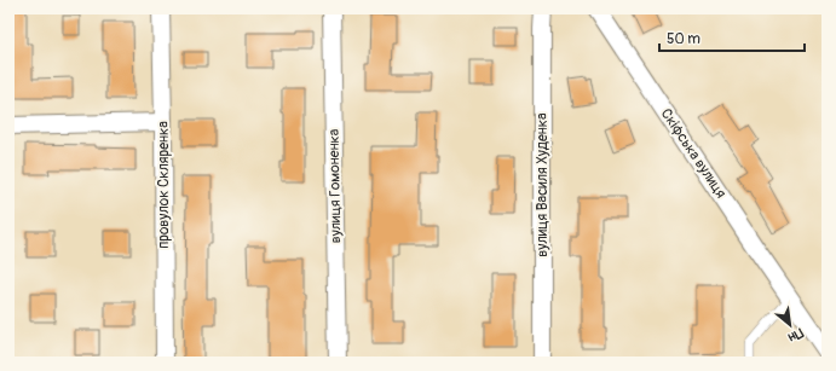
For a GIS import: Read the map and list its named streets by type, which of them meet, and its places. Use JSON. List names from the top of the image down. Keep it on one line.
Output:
{"streets":{"street":["Скіфська вулиця","провулок Скляренка","вулиця Василя Худенка","вулиця Гомоненка"]},"scale_bar":"50 m","north":"bottom right"}
